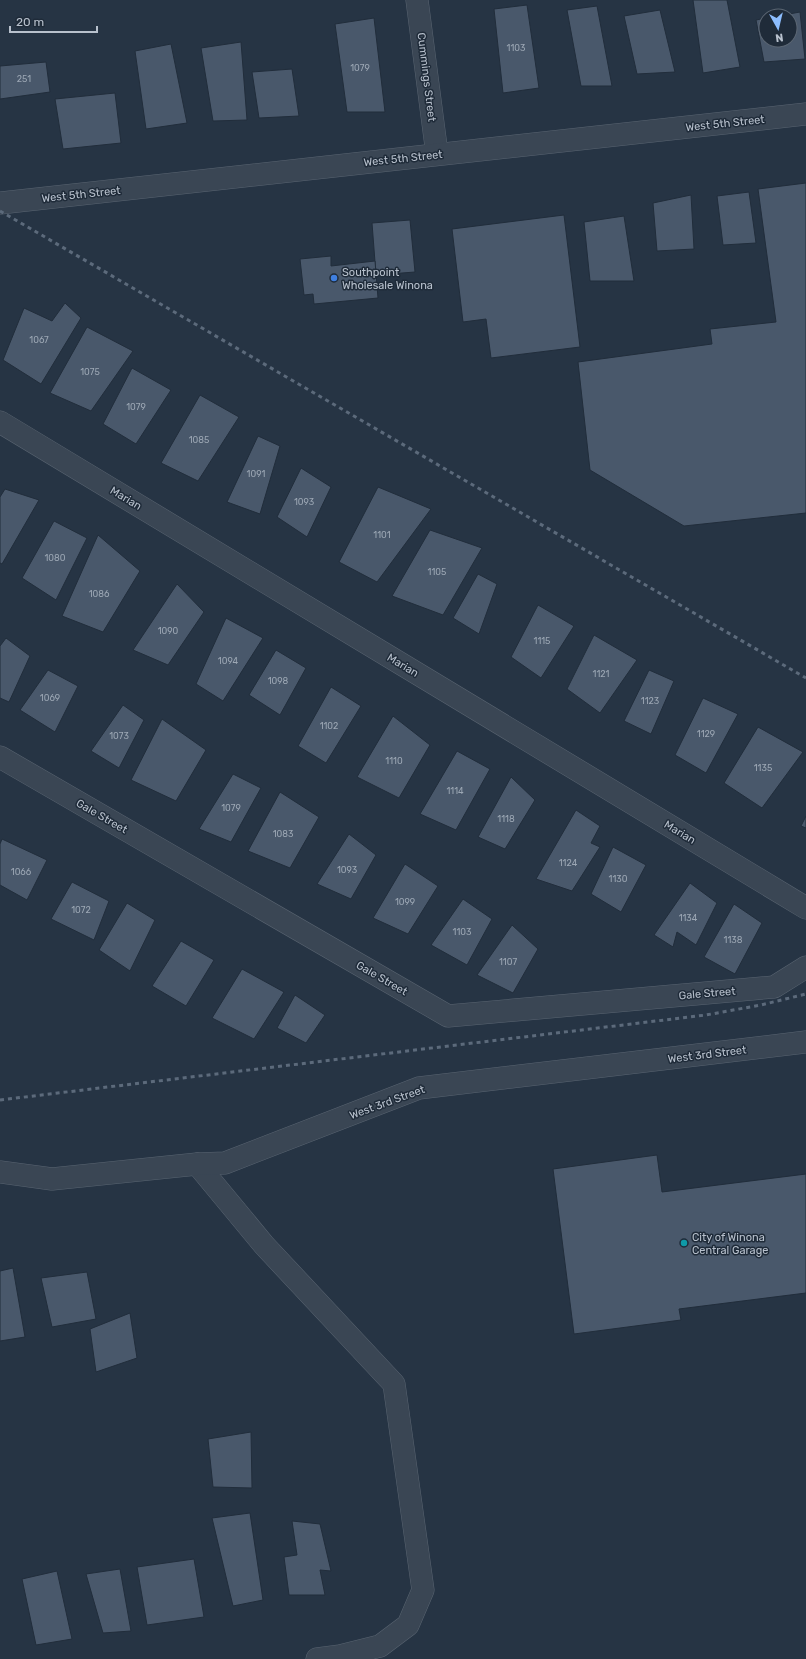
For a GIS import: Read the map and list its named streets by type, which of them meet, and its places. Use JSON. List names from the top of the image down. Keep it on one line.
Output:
{"streets":{"street":["Cummings Street","West 5th Street","Marian","Gale Street","West 3rd Street"]},"crossings":[["Cummings Street","West 5th Street"]],"places":["Southpoint Wholesale Winona","City of Winona Central Garage"],"house_numbers":["1103","1079","251","1067","1075","1079","1085","1091","1093","1101","1080","1105","1086","1090","1115","1094","1121","1098","1069","1123","1102","1129","1073","1110","1135","1114","1079","1118","1083","1124","1093","1066","1130","1099","1072","1134","1103","1138","1107"],"scale_bar":"20 m","north":"bottom"}
